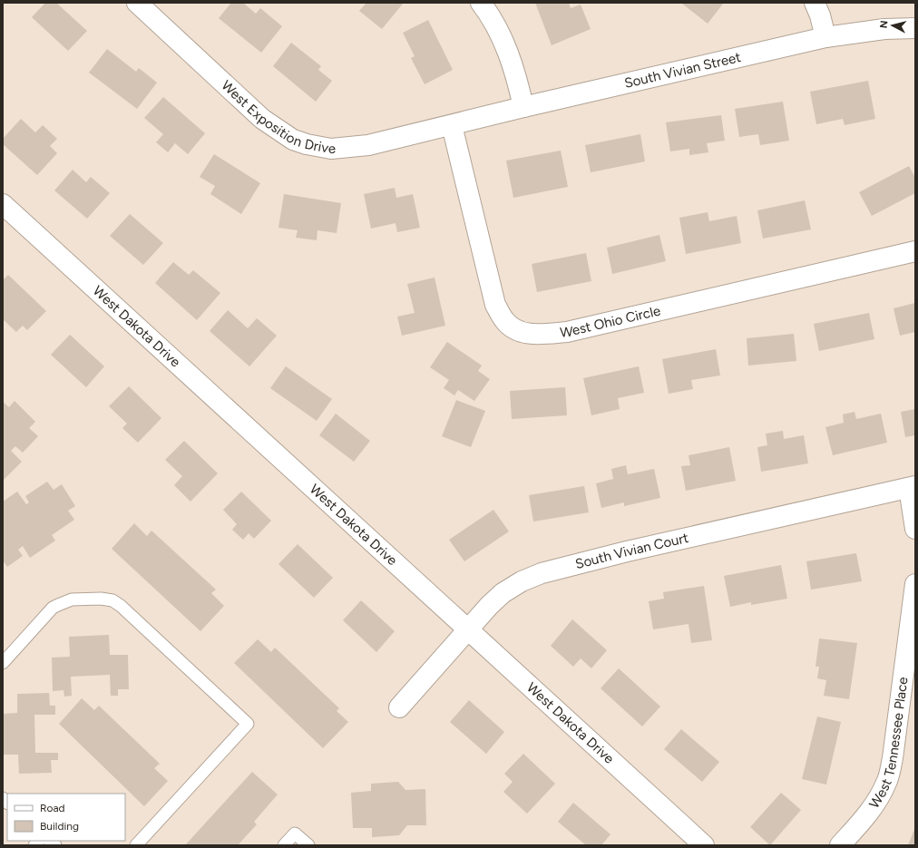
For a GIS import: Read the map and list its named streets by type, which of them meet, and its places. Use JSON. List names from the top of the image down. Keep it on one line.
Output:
{"streets":{"street":["South Vivian Street","West Exposition Drive","West Ohio Circle","West Dakota Drive","South Vivian Court","West Tennessee Place"]},"crossings":[["South Vivian Street","West Exposition Drive"],["South Vivian Street","West Ohio Circle"],["West Exposition Drive","West Ohio Circle"],["West Dakota Drive","South Vivian Court"]],"legend":["Road","Building"],"north":"left"}
